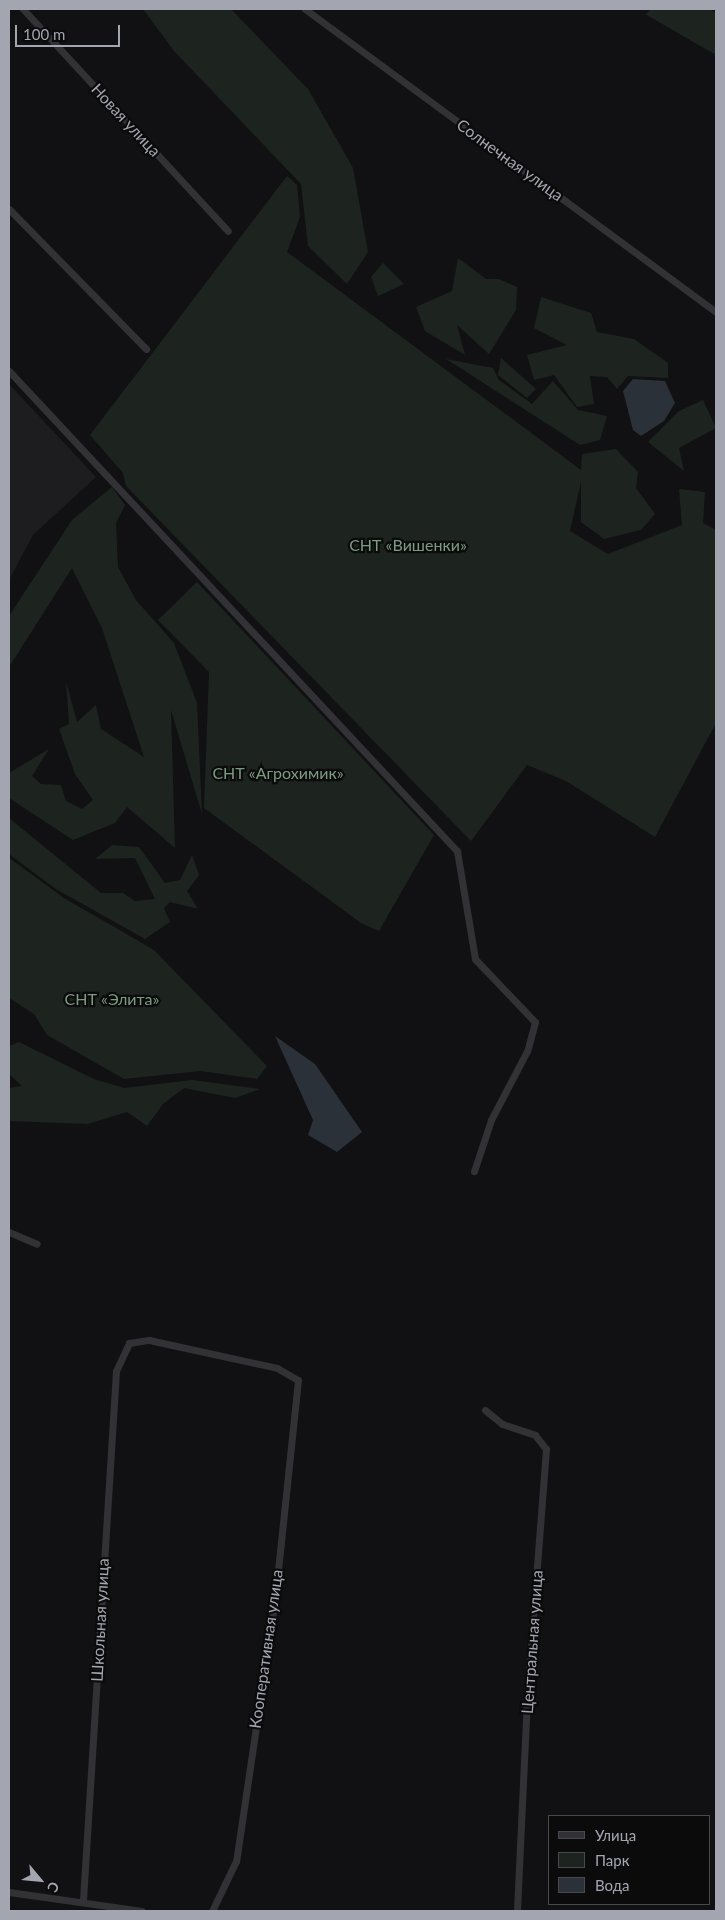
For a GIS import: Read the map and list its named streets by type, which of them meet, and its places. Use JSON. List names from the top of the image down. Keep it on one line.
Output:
{"streets":{"street":["Новая улица","Солнечная улица","Школьная улица","Центральная улица","Кооперативная улица"]},"crossings":[["Школьная улица","Кооперативная улица"]],"parks":["СНТ «Вишенки»","СНТ «Агрохимик»","СНТ «Элита»"],"legend":["Улица","Парк","Вода"],"scale_bar":"100 m","north":"bottom right"}
